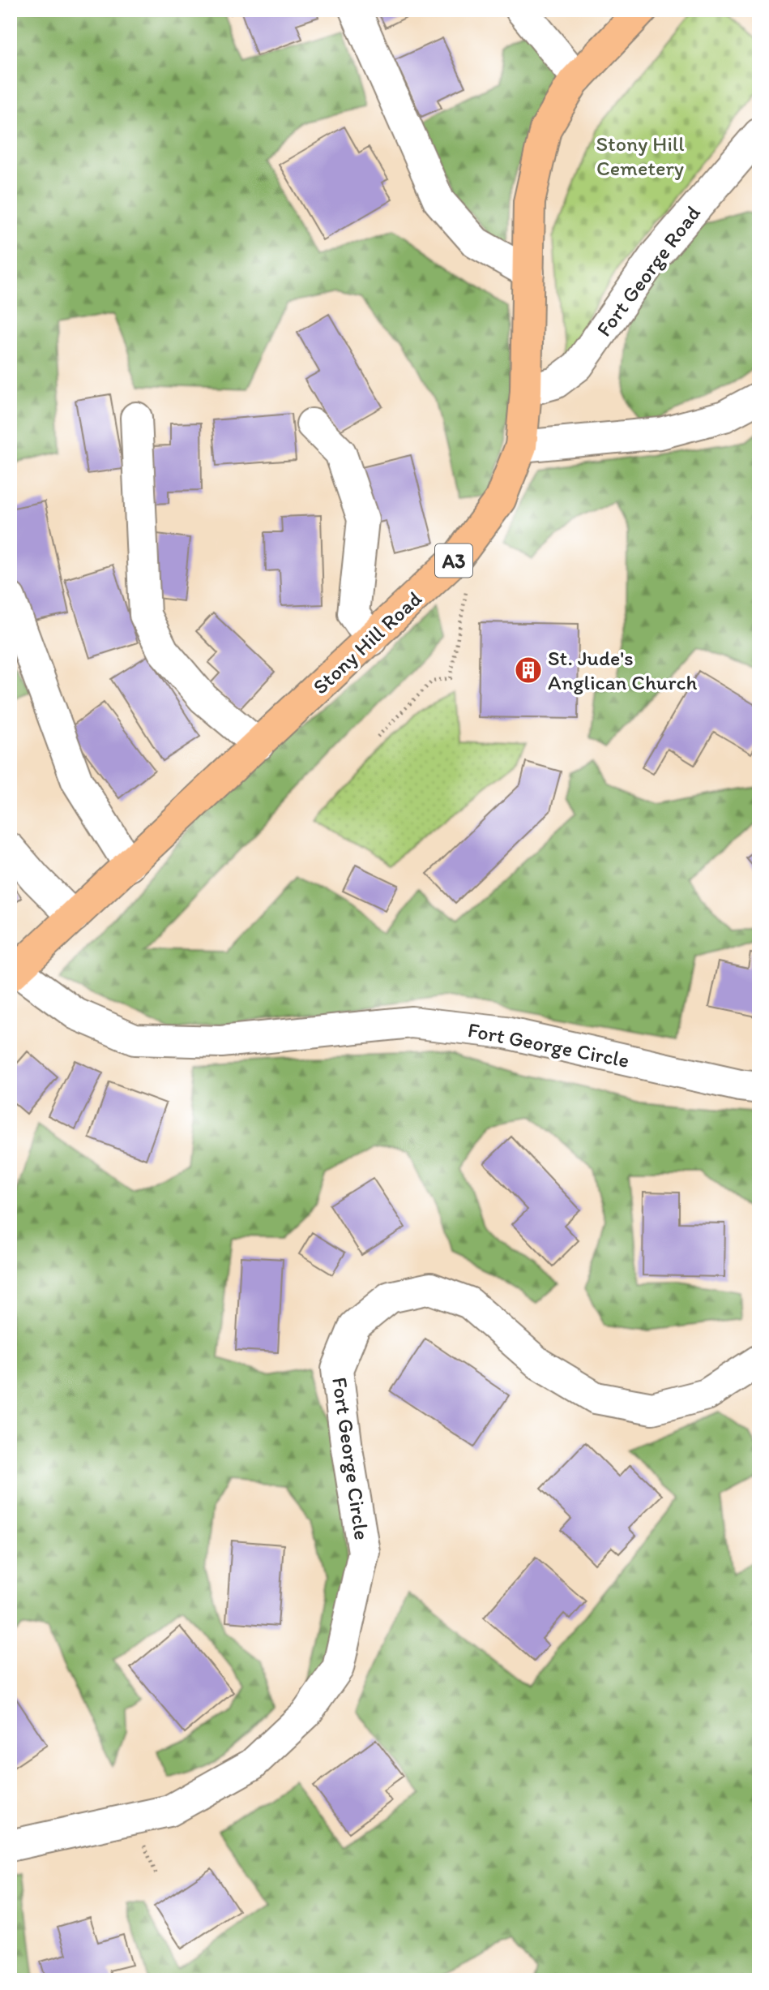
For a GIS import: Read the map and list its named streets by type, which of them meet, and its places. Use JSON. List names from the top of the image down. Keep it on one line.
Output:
{"streets":{"main road":["A3","Stony Hill Road"],"street":["Fort George Road","Fort George Circle"]},"crossings":[["Fort George Road","Stony Hill Road"],["Stony Hill Road","Fort George Circle"]],"parks":["Stony Hill Cemetery"],"places":{"building":["St. Jude's Anglican Church"]}}
